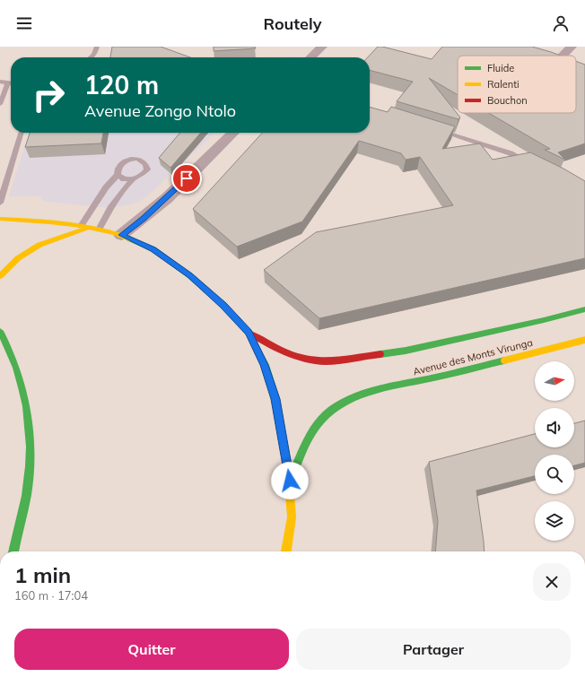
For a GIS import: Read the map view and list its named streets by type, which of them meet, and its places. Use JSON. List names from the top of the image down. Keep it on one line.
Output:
{"streets":{"street":["Avenue des Monts Virunga"]},"legend":["Fluide","Ralenti","Bouchon"],"north":"right","page":{"header":"Routely","turn":["120 m","Avenue Zongo Ntolo"],"heading":["1 min","160 m · 17:04"],"buttons":["Quitter","Partager"]}}
